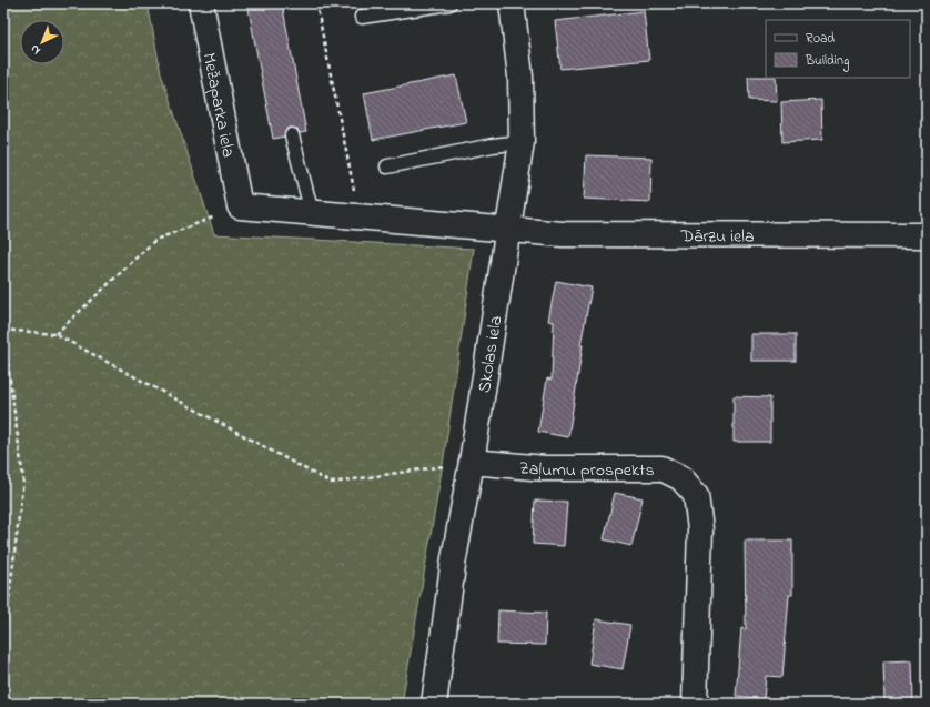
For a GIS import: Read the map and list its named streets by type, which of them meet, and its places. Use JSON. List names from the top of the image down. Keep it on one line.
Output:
{"streets":{"street":["Mežaparka iela","Dārzu iela","Skolas iela","Zaļumu prospekts"]},"crossings":[["Mežaparka iela","Dārzu iela"],["Dārzu iela","Skolas iela"],["Skolas iela","Zaļumu prospekts"]],"legend":["Road","Building"],"north":"bottom left"}
